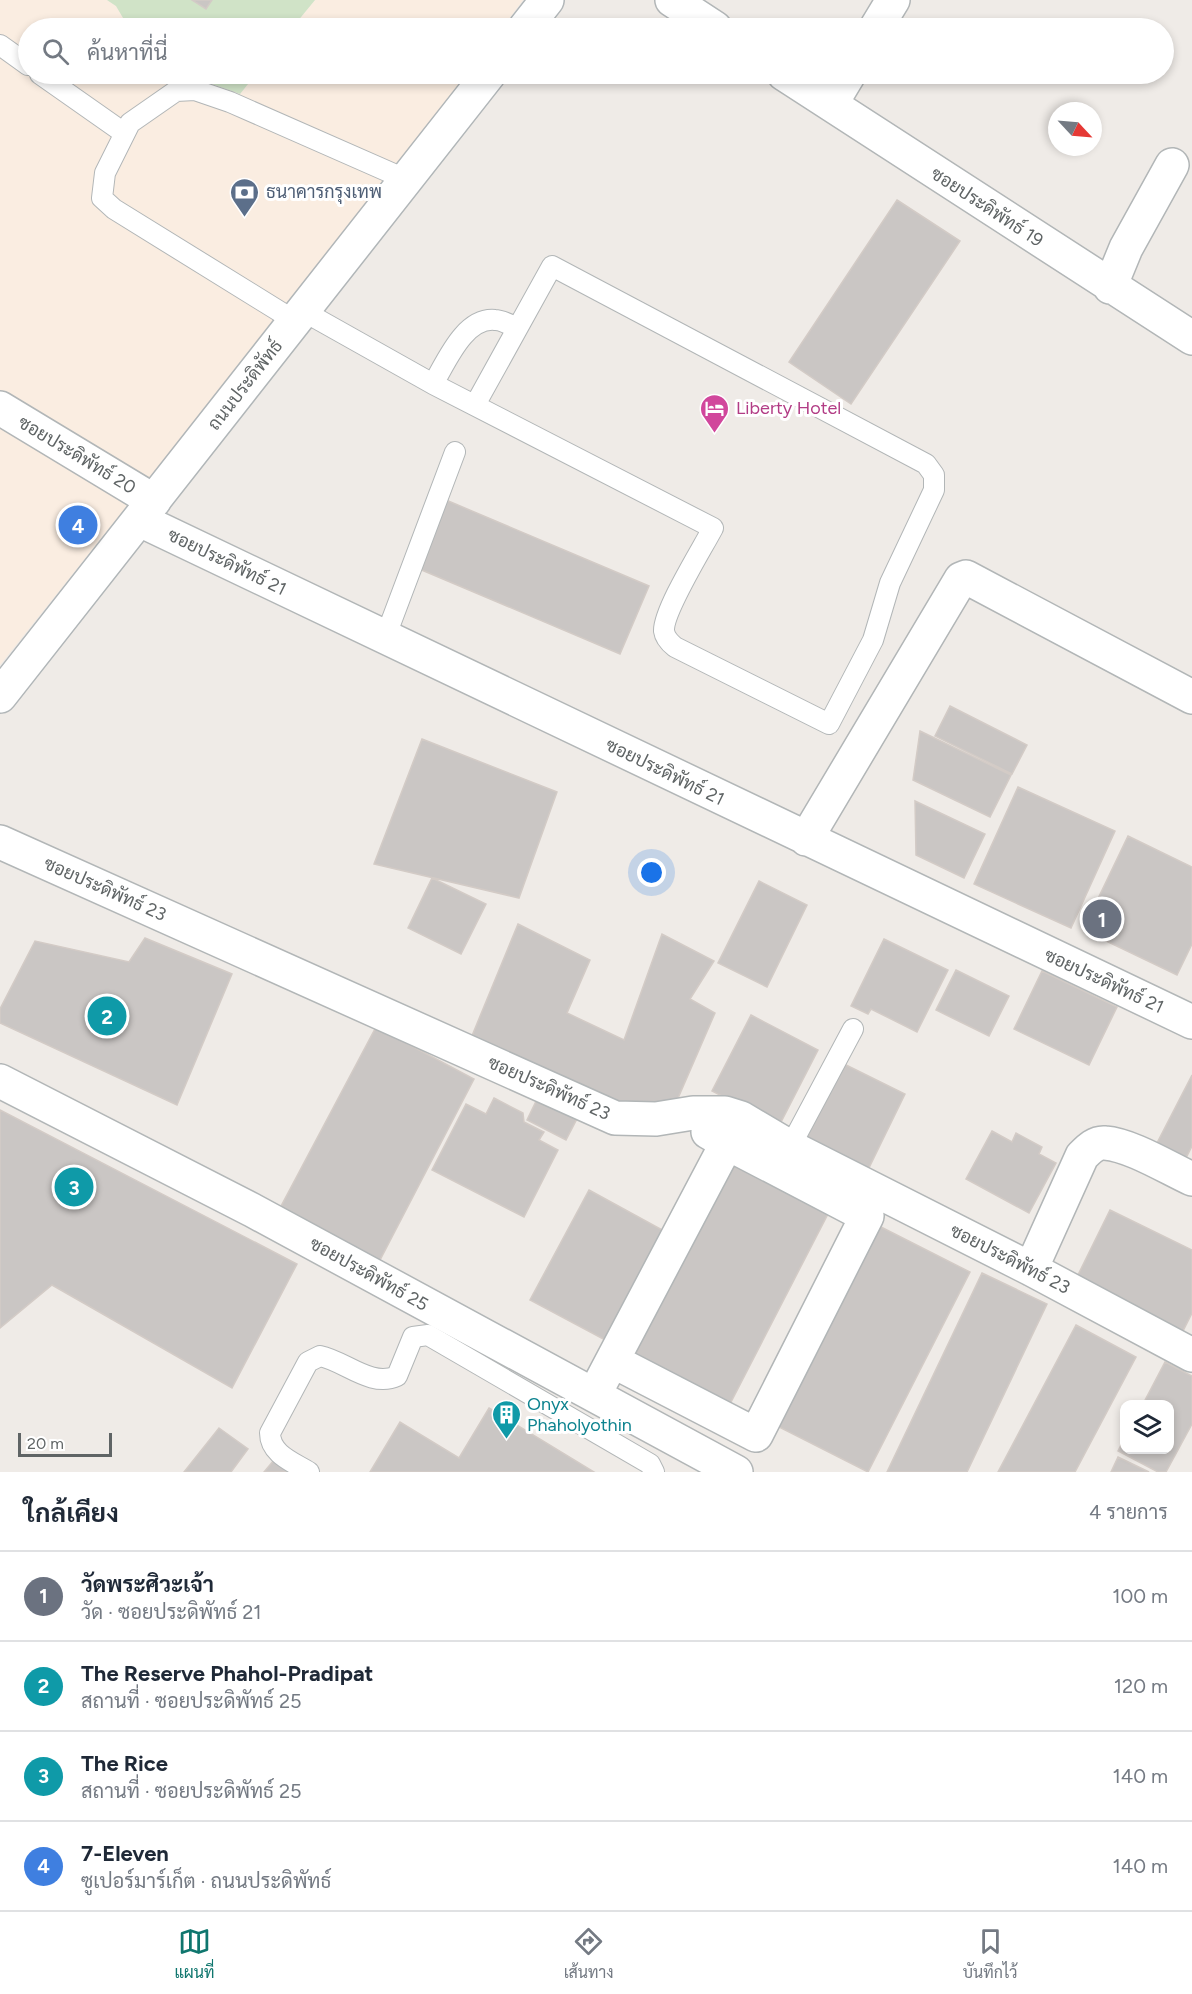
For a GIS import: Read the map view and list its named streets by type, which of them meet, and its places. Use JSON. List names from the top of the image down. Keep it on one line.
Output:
{"streets":{"street":["ซอยประดิพัทธ์ 19","ถนนประดิพัทธ์","ซอยประดิพัทธ์ 20","ซอยประดิพัทธ์ 21","ซอยประดิพัทธ์ 23","ซอยประดิพัทธ์ 25"]},"crossings":[["ถนนประดิพัทธ์","ซอยประดิพัทธ์ 20"],["ถนนประดิพัทธ์","ซอยประดิพัทธ์ 21"],["ซอยประดิพัทธ์ 20","ซอยประดิพัทธ์ 21"]],"places":{"bank":["ธนาคารกรุงเทพ"],"hotel":["Liberty Hotel"],"building":["Onyx Phaholyothin"]},"scale_bar":"20 m","north":"bottom right","page":{"search":"ค้นหาที่นี่","pins":["4","1","2","3"],"scale":"20 m","heading":["ใกล้เคียง","4 รายการ"],"list":[{"mark":"1","name":"วัดพระศิวะเจ้า","note":"วัด · ซอยประดิพัทธ์ 21","value":"100 m"},{"mark":"2","name":"The Reserve Phahol-Pradipat","note":"สถานที่ · ซอยประดิพัทธ์ 25","value":"120 m"},{"mark":"3","name":"The Rice","note":"สถานที่ · ซอยประดิพัทธ์ 25","value":"140 m"},{"mark":"4","name":"7-Eleven","note":"ซูเปอร์มาร์เก็ต · ถนนประดิพัทธ์","value":"140 m"}],"nav":["แผนที่","เส้นทาง","บันทึกไว้"]}}
